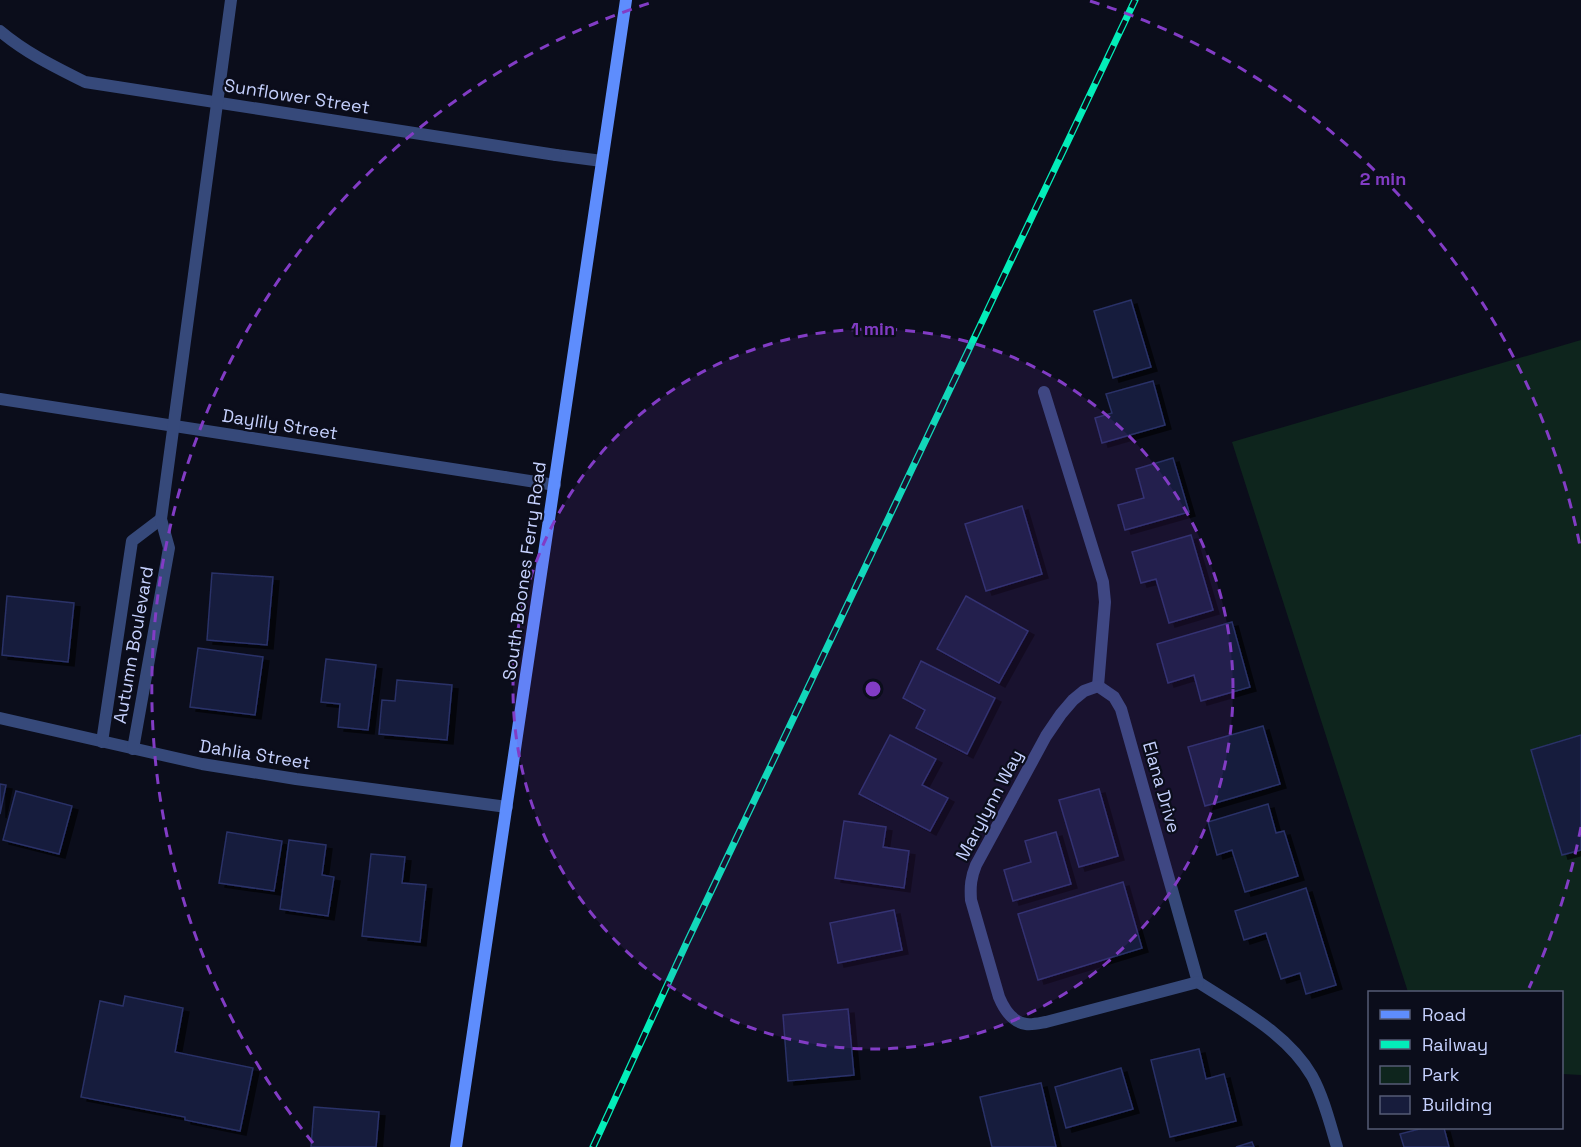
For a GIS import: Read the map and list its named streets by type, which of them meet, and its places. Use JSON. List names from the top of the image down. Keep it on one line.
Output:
{"streets":{"main road":["South Boones Ferry Road"],"street":["Sunflower Street","Daylily Street","Autumn Boulevard","Dahlia Street","Elana Drive","Marylynn Way"]},"crossings":[["Sunflower Street","South Boones Ferry Road"],["Daylily Street","South Boones Ferry Road"],["South Boones Ferry Road","Dahlia Street"],["Autumn Boulevard","Dahlia Street"],["Elana Drive","Marylynn Way"]],"legend":["Road","Railway","Park","Building"],"rings":["2 min","1 min"]}
